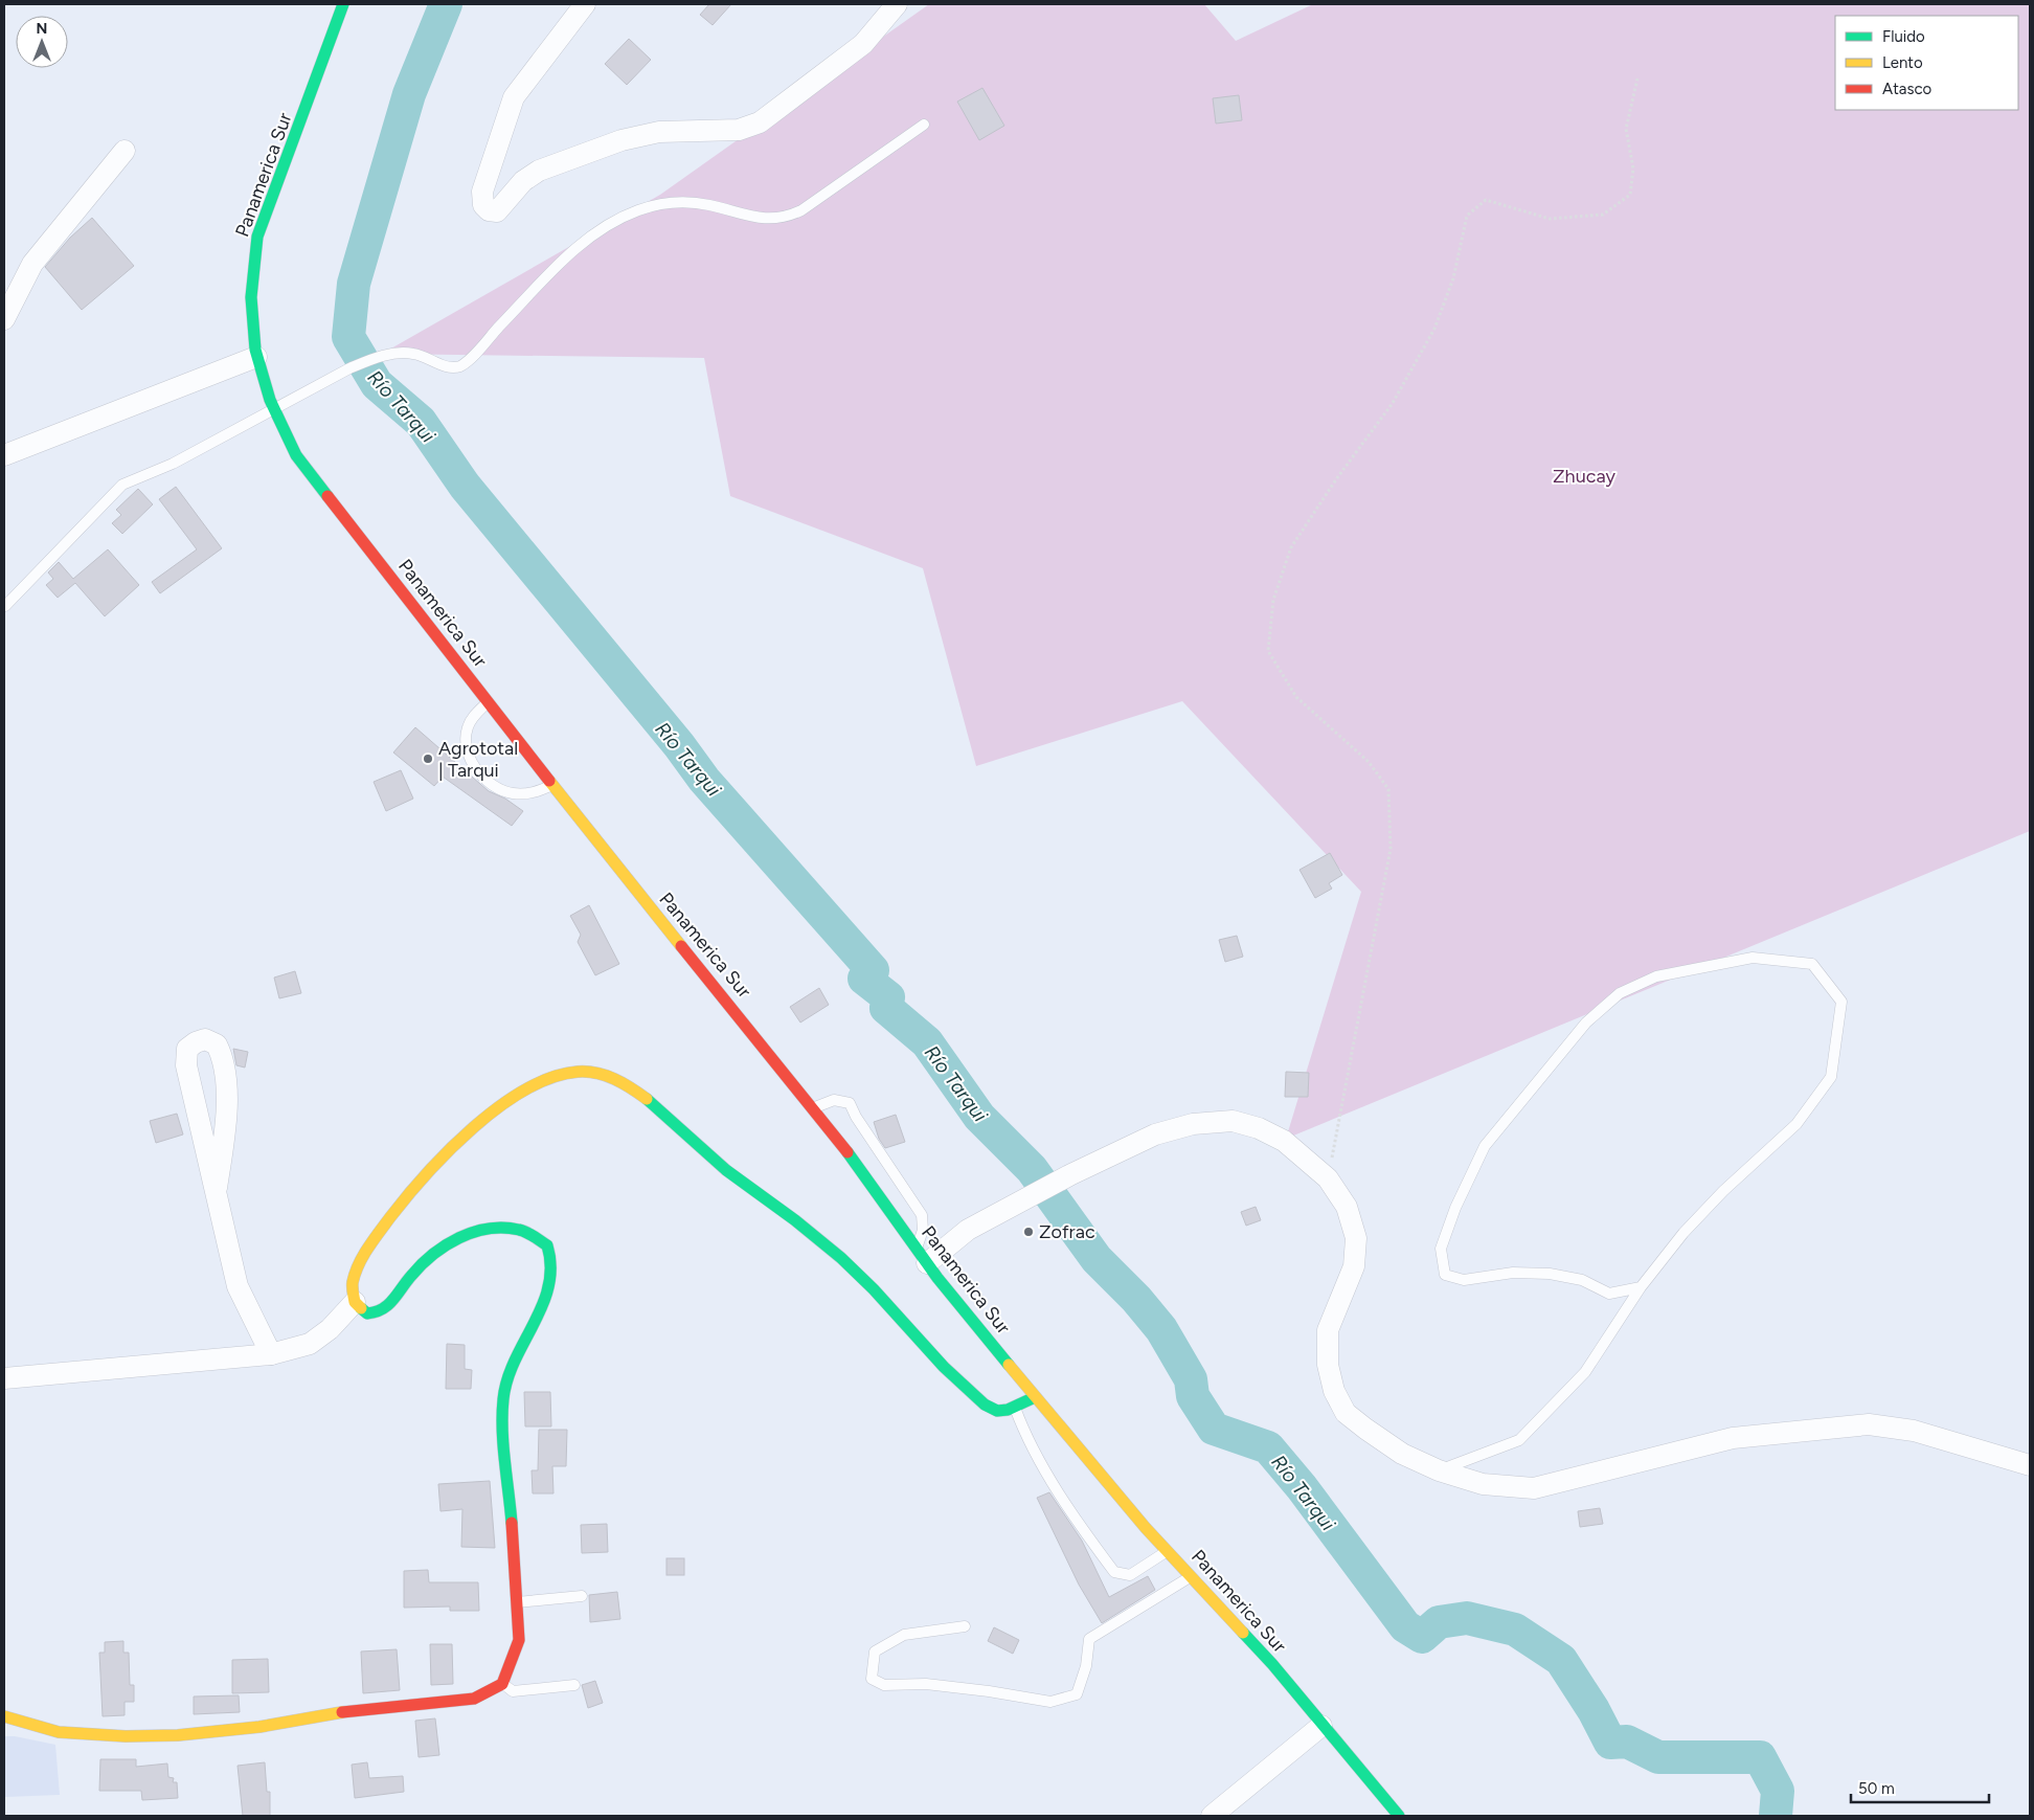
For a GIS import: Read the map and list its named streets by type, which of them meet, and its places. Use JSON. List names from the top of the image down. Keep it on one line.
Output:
{"streets":{"main road":["Panamerica Sur"]},"water":["Río Tarqui"],"parks":["Zhucay"],"places":["Agrototal | Tarqui","Zofrac"],"legend":["Fluido","Lento","Atasco"],"scale_bar":"50 m","north":"top"}
